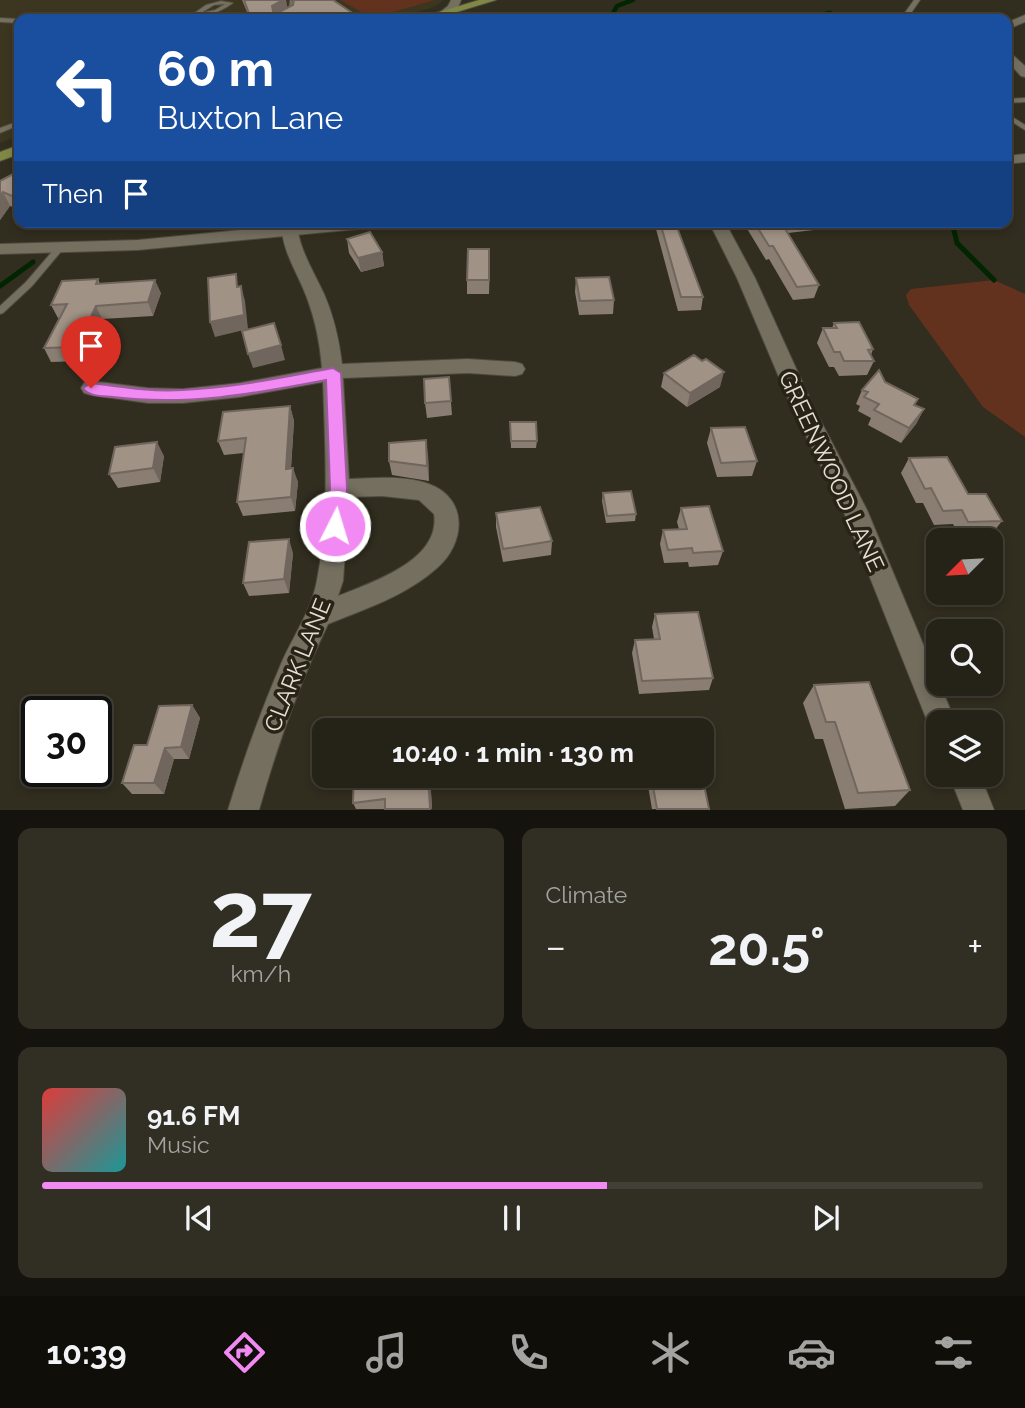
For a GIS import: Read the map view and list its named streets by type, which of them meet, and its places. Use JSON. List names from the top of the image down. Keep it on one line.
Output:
{"streets":{"street":["GREENWOOD LANE","CLARK LANE"]},"north":"bottom left","page":{"turn":["60 m","Buxton Lane"],"then":"Then","limit":"30","trip":"10:40 · 1 min · 130 m","tile":[["27","km/h"],"Climate"],"heat":["−","20.5°","+"],"song":["91.6 FM","Music"],"tabs":"10:39"}}
